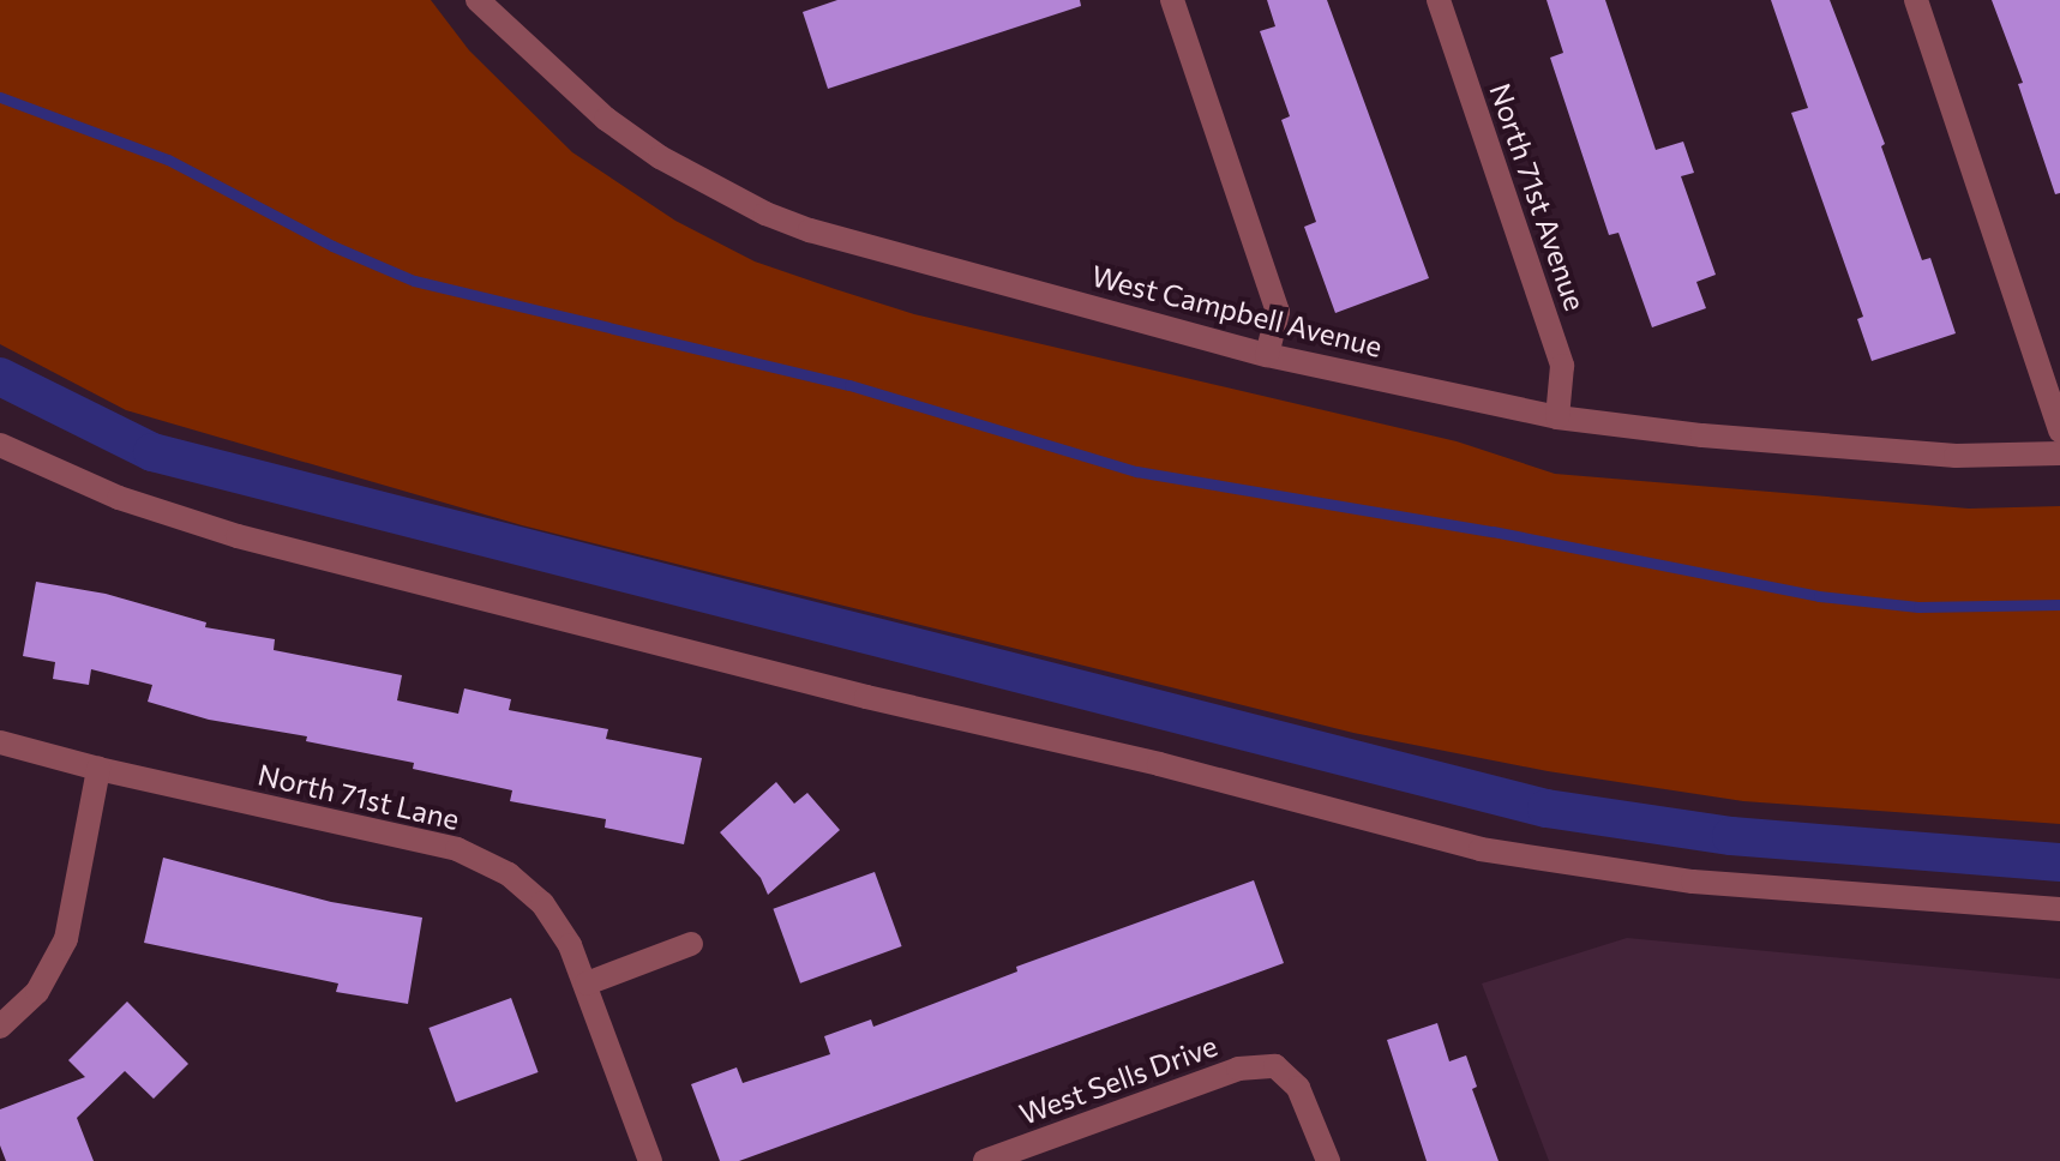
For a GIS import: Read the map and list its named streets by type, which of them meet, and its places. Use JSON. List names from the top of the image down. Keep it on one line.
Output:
{"streets":{"street":["North 71st Avenue","West Campbell Avenue","North 71st Lane","West Sells Drive"]},"crossings":[["North 71st Avenue","West Campbell Avenue"]]}
